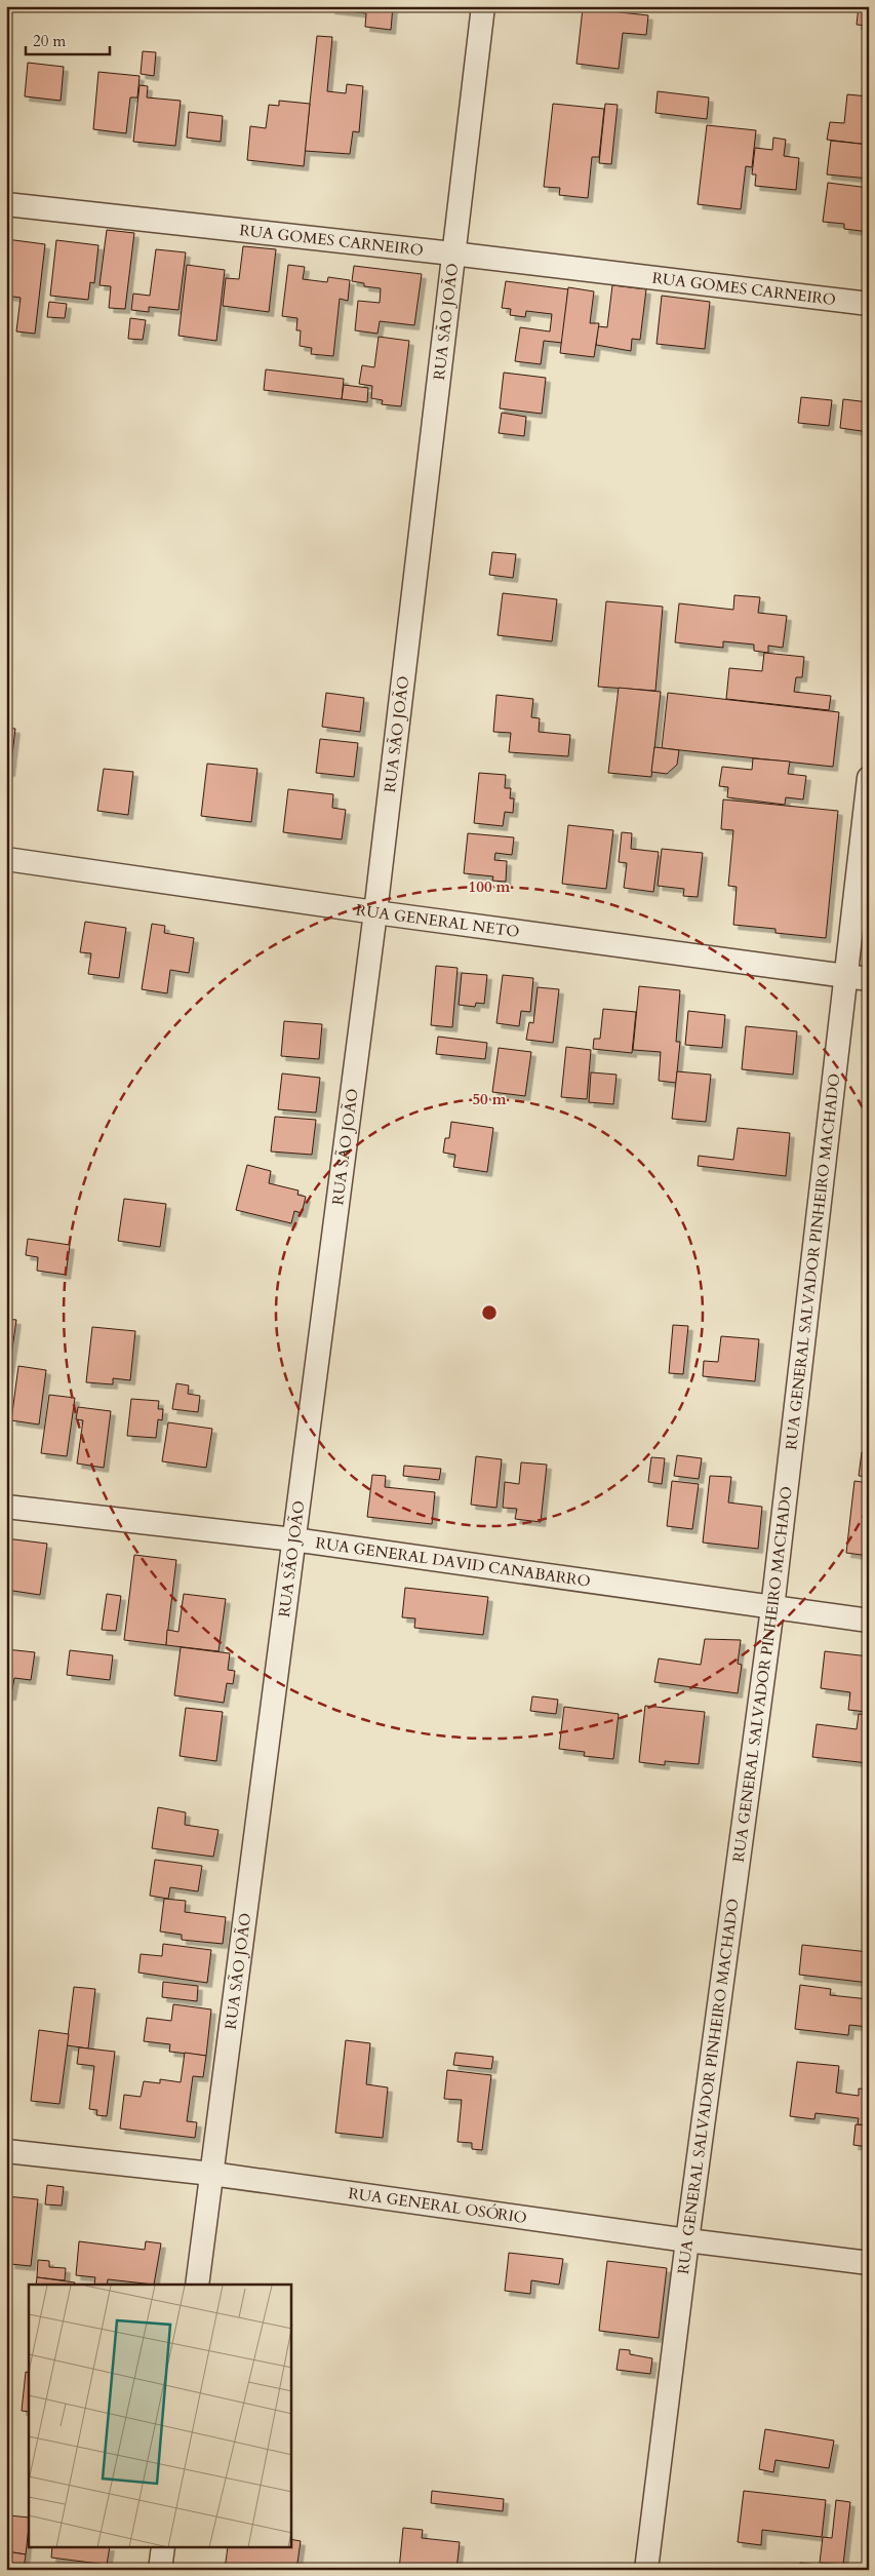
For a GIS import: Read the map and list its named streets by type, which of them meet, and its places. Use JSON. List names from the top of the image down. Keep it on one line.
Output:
{"streets":{"street":["RUA GOMES CARNEIRO","RUA SÃO JOÃO","RUA GENERAL NETO","RUA GENERAL SALVADOR PINHEIRO MACHADO","RUA GENERAL DAVID CANABARRO","RUA GENERAL OSÓRIO"]},"crossings":[["RUA GOMES CARNEIRO","RUA SÃO JOÃO"],["RUA SÃO JOÃO","RUA GENERAL NETO"],["RUA SÃO JOÃO","RUA GENERAL DAVID CANABARRO"],["RUA SÃO JOÃO","RUA GENERAL OSÓRIO"],["RUA GENERAL NETO","RUA GENERAL SALVADOR PINHEIRO MACHADO"],["RUA GENERAL SALVADOR PINHEIRO MACHADO","RUA GENERAL DAVID CANABARRO"],["RUA GENERAL SALVADOR PINHEIRO MACHADO","RUA GENERAL OSÓRIO"]],"scale_bar":"20 m","rings":["100 m","50 m"]}
